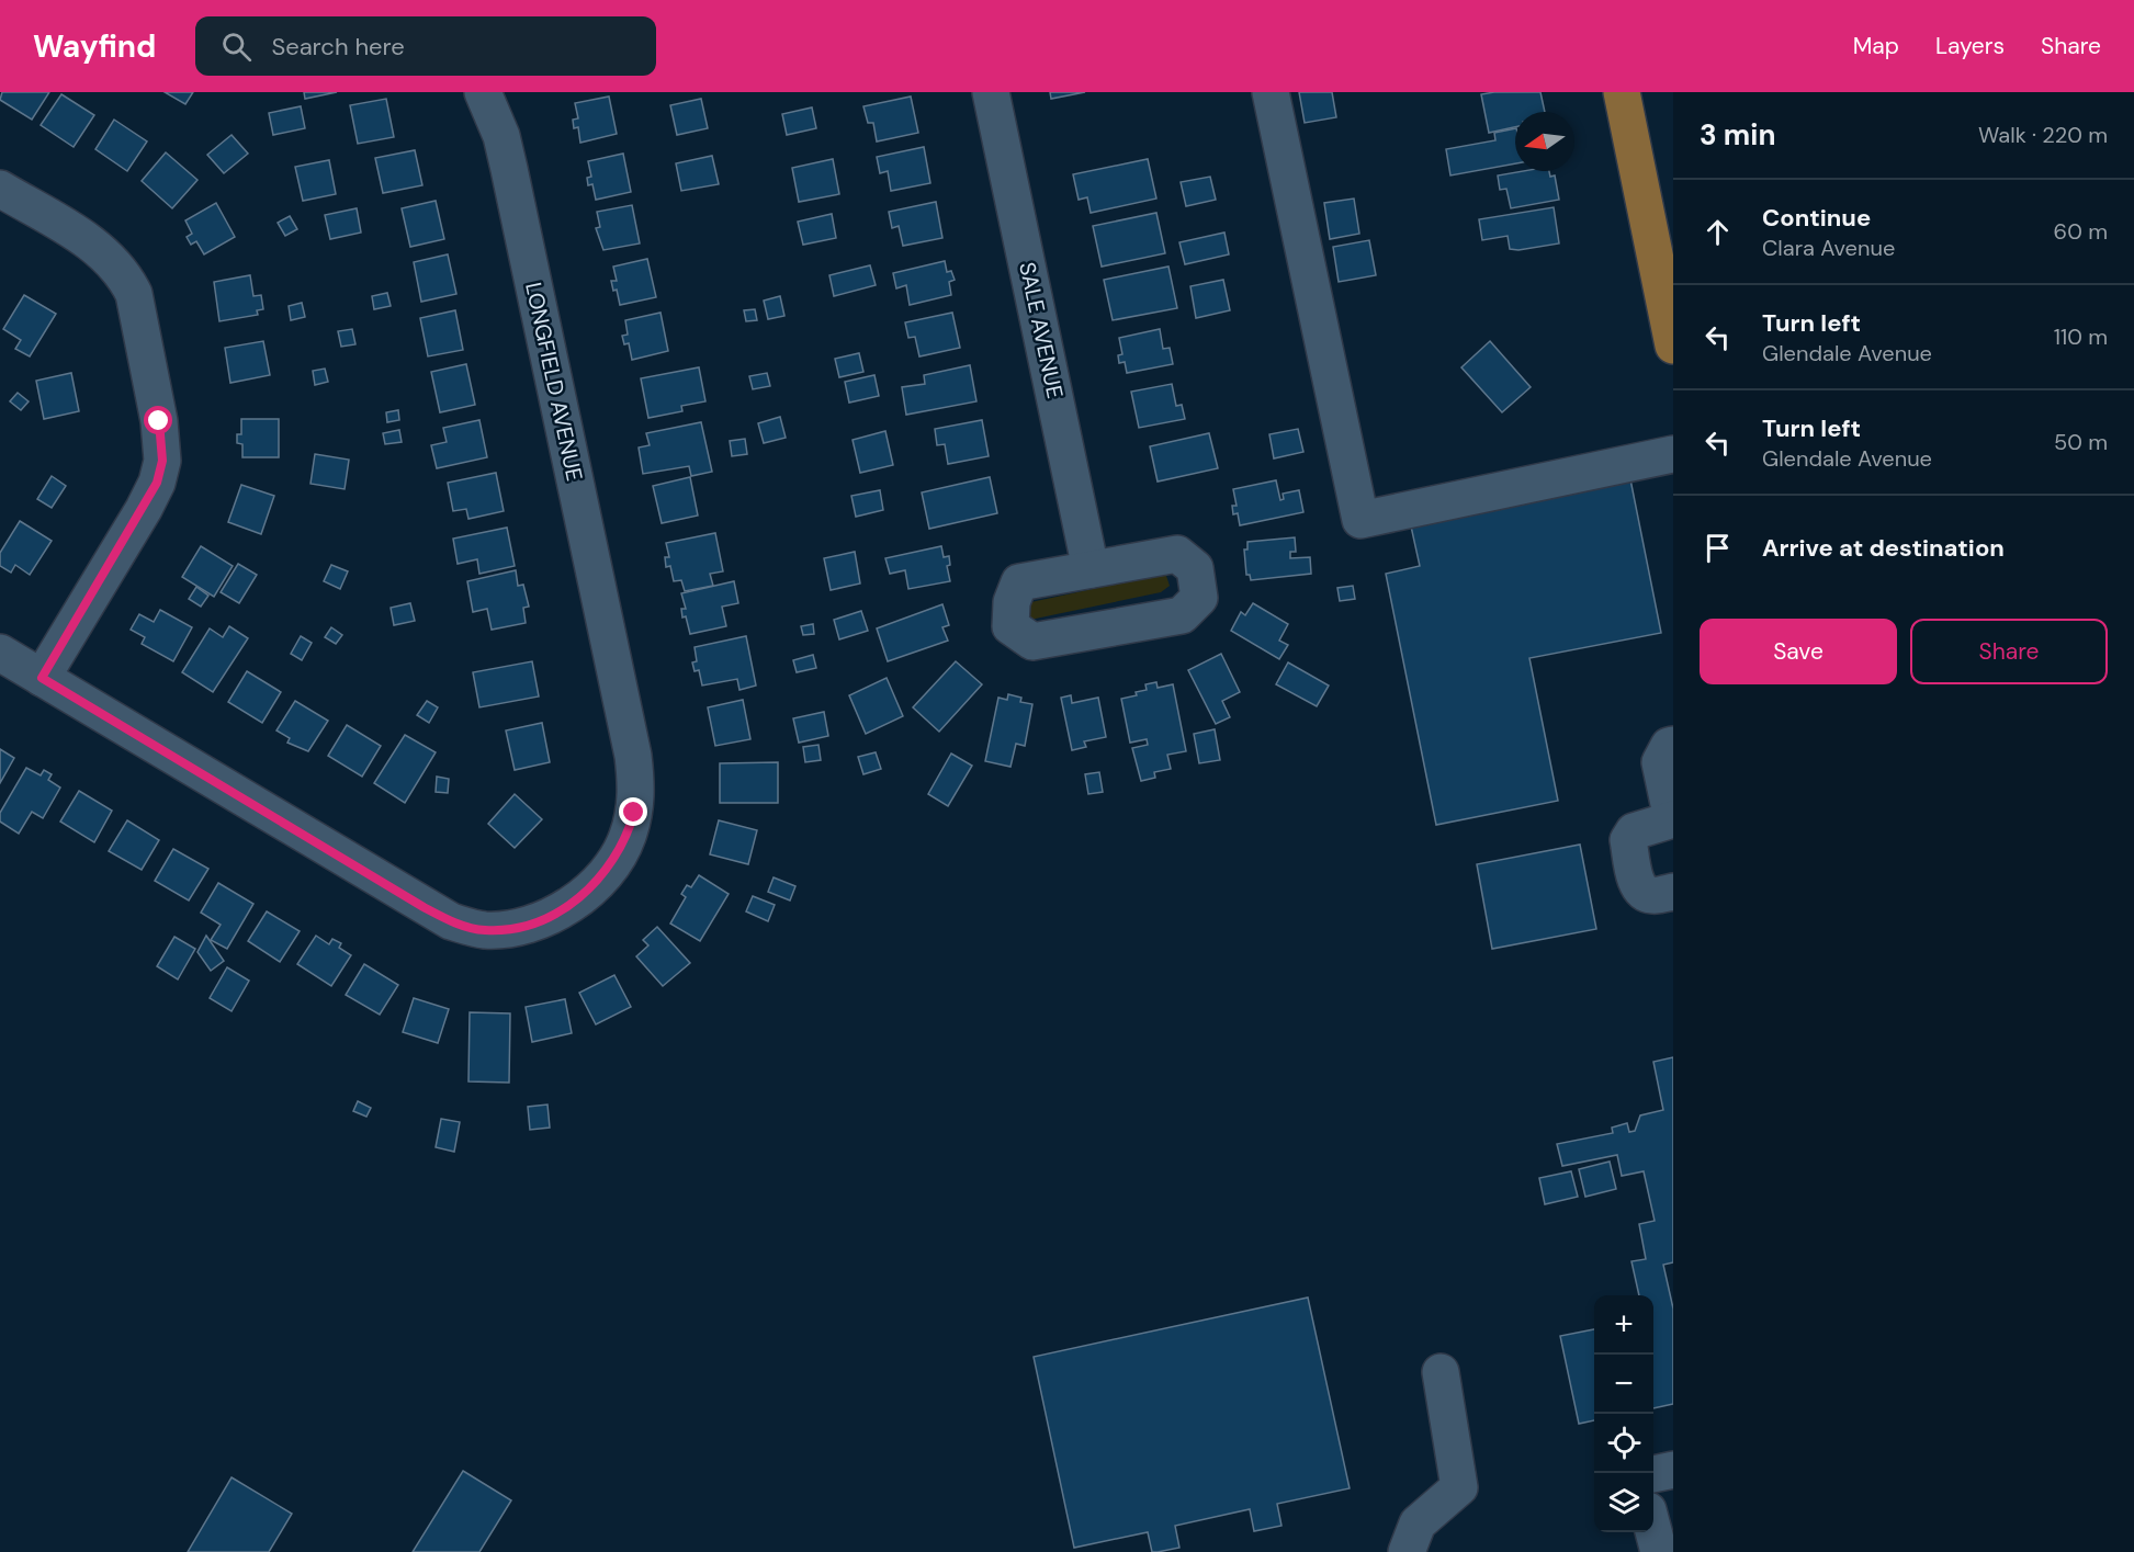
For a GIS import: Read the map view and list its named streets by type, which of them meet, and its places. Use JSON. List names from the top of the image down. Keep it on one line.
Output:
{"streets":{"street":["SALE AVENUE","LONGFIELD AVENUE"]},"north":"left","page":{"header":"Wayfind","search":"Search here","nav":["Map","Layers","Share"],"heading":["3 min","Walk · 220 m"],"list":[["Continue","Clara Avenue","60 m"],["Turn left","Glendale Avenue","110 m"],["Turn left","Glendale Avenue","50 m"],"Arrive at destination"],"buttons":["Save","Share"],"map_buttons":["+","−"]}}
